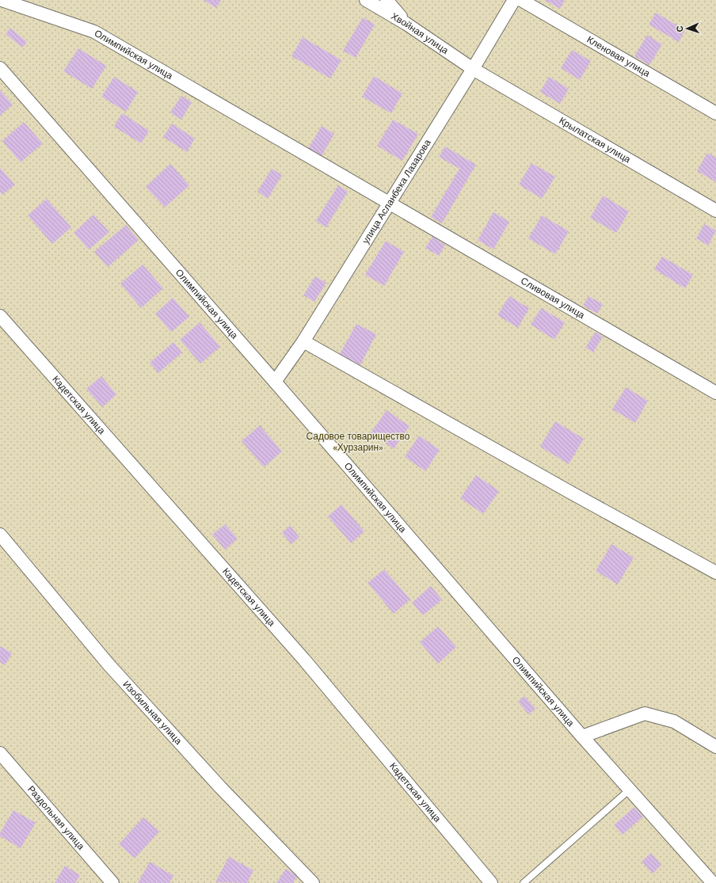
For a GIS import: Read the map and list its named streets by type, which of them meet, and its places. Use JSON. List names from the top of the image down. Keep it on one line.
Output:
{"streets":{"street":["Хвойная улица","Олимпийская улица","Кленовая улица","Крылатская улица","улица Асланбека Лазарова","Сливовая улица","Кадетская улица","Изобильная улица","Раздольная улица"]},"crossings":[["Хвойная улица","Крылатская улица"],["Хвойная улица","улица Асланбека Лазарова"],["Олимпийская улица","улица Асланбека Лазарова"],["Олимпийская улица","Сливовая улица"],["Крылатская улица","улица Асланбека Лазарова"],["улица Асланбека Лазарова","Сливовая улица"]],"parks":["Садовое товарищество «Хурзарин»"],"north":"left"}
